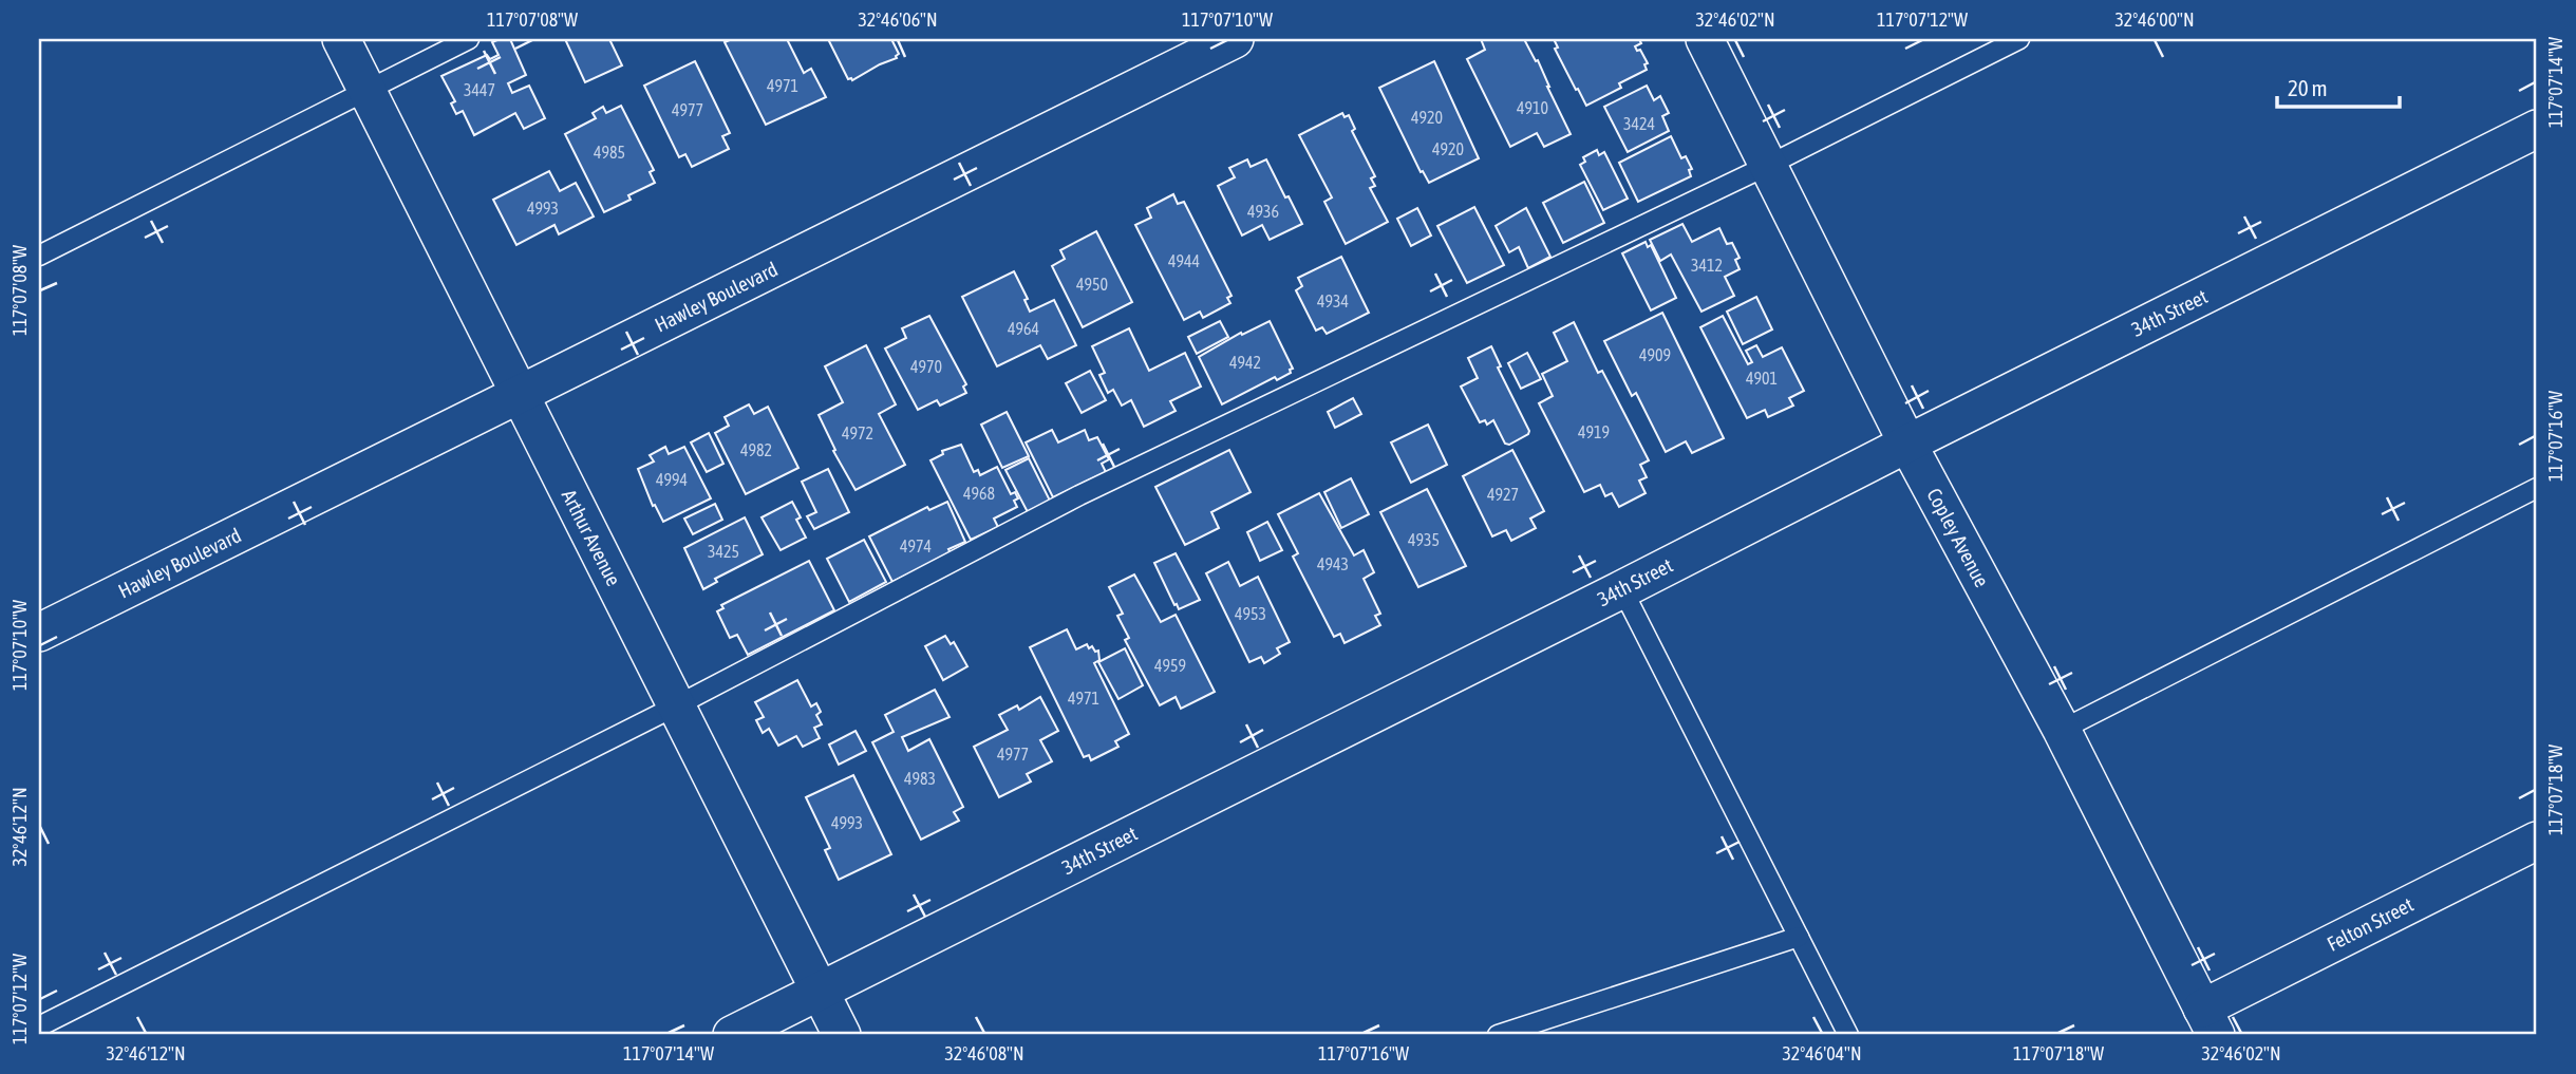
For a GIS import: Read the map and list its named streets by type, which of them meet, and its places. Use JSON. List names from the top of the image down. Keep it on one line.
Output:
{"streets":{"street":["Hawley Boulevard","34th Street","Arthur Avenue","Copley Avenue","Felton Street"]},"crossings":[["Hawley Boulevard","Arthur Avenue"],["34th Street","Arthur Avenue"],["34th Street","Copley Avenue"],["Copley Avenue","Felton Street"]],"house_numbers":["4971","3447","4910","4977","4920","3424","4920","4985","4993","4936","4944","3412","4950","4934","4964","4909","4942","4970","4901","4919","4972","4982","4994","4968","4927","4935","4974","3425","4943","4953","4959","4971","4977","4983","4993"],"scale_bar":"20 m","coordinates":["117°07'08\"W","32°46'06\"N","117°07'10\"W","32°46'02\"N","117°07'12\"W","32°46'00\"N","117°07'14\"W","117°07'16\"W","117°07'18\"W","32°46'12\"N","32°46'08\"N","32°46'04\"N"]}
